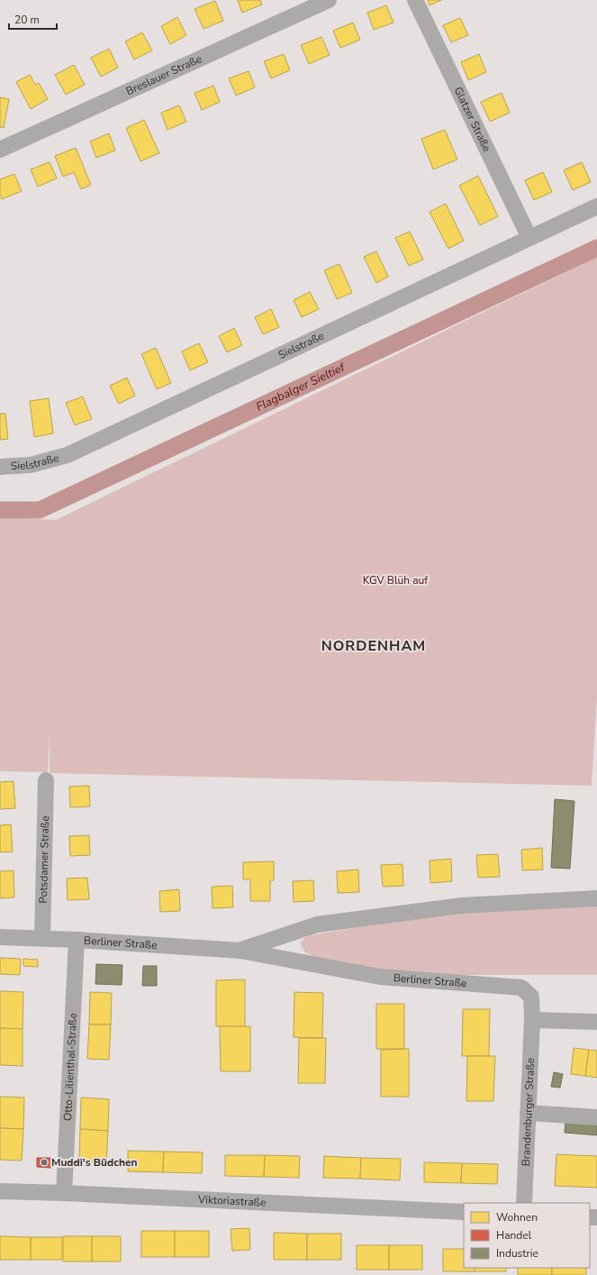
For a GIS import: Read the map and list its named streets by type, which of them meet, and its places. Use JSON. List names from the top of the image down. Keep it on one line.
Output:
{"streets":{"street":["Breslauer Straße","Glatzer Straße","Sielstraße","Potsdamer Straße","Berliner Straße","Otto-Lilienthal-Straße","Brandenburger Straße","Viktoriastraße"]},"crossings":[["Glatzer Straße","Sielstraße"],["Potsdamer Straße","Berliner Straße"],["Berliner Straße","Otto-Lilienthal-Straße"],["Berliner Straße","Brandenburger Straße"],["Otto-Lilienthal-Straße","Viktoriastraße"]],"districts":["NORDENHAM"],"water":["Flagbalger Sieltief"],"parks":["KGV Blüh auf"],"places":["Muddi's Büdchen"],"legend":["Wohnen","Handel","Industrie"],"scale_bar":"20 m"}
